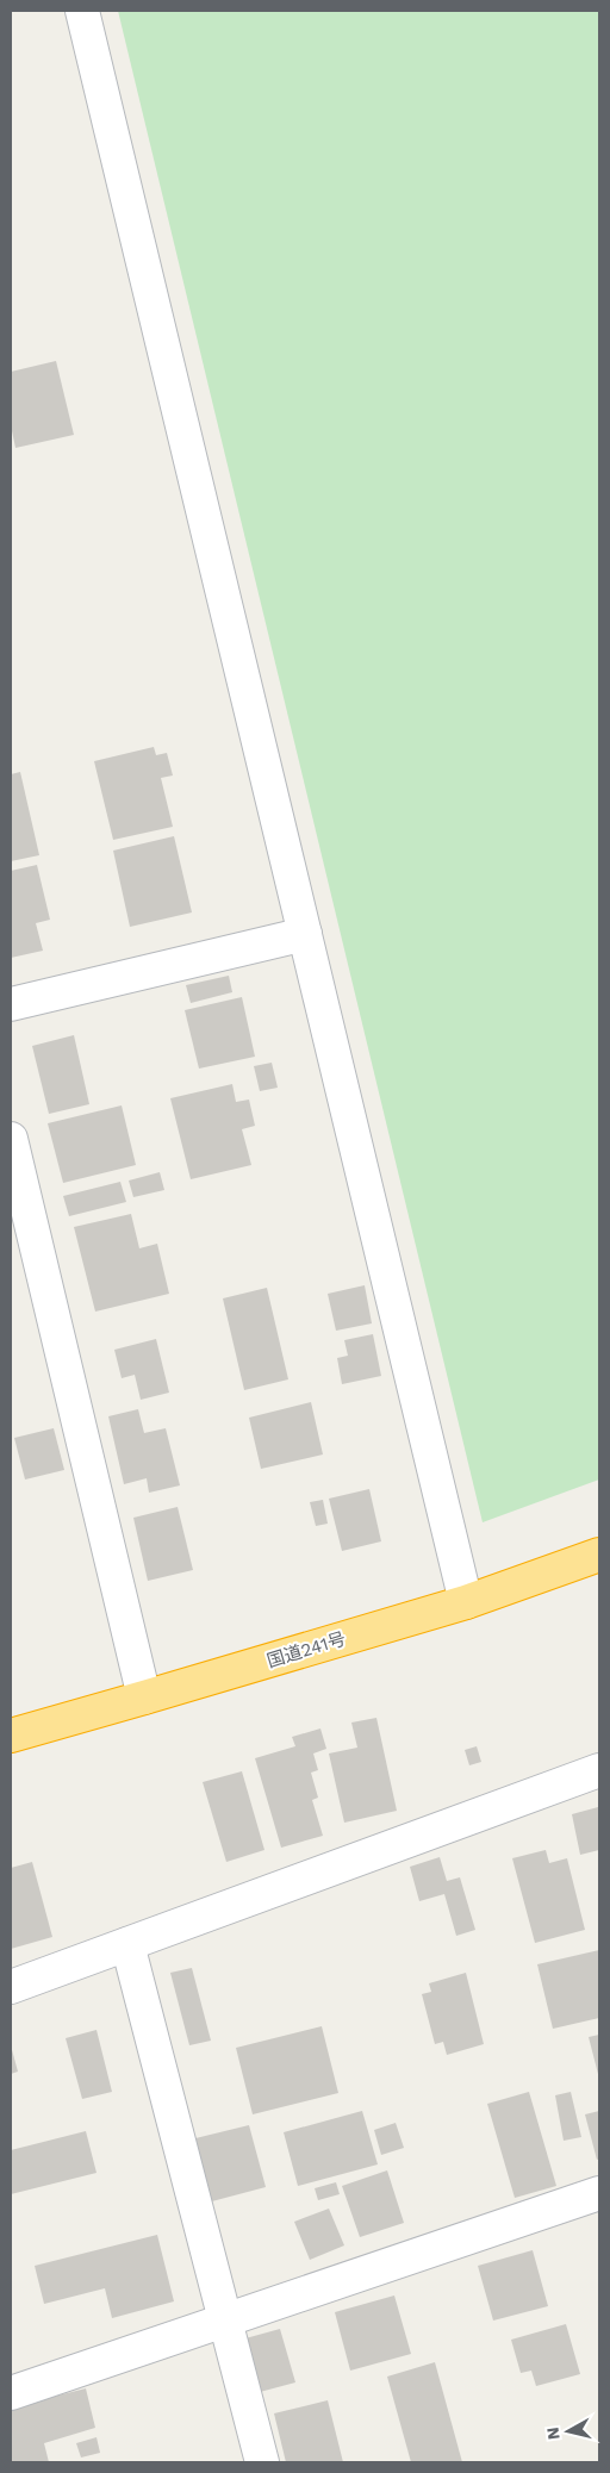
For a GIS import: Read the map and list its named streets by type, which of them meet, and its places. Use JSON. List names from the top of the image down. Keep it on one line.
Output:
{"streets":{"highway":["国道241号"]},"north":"left"}
